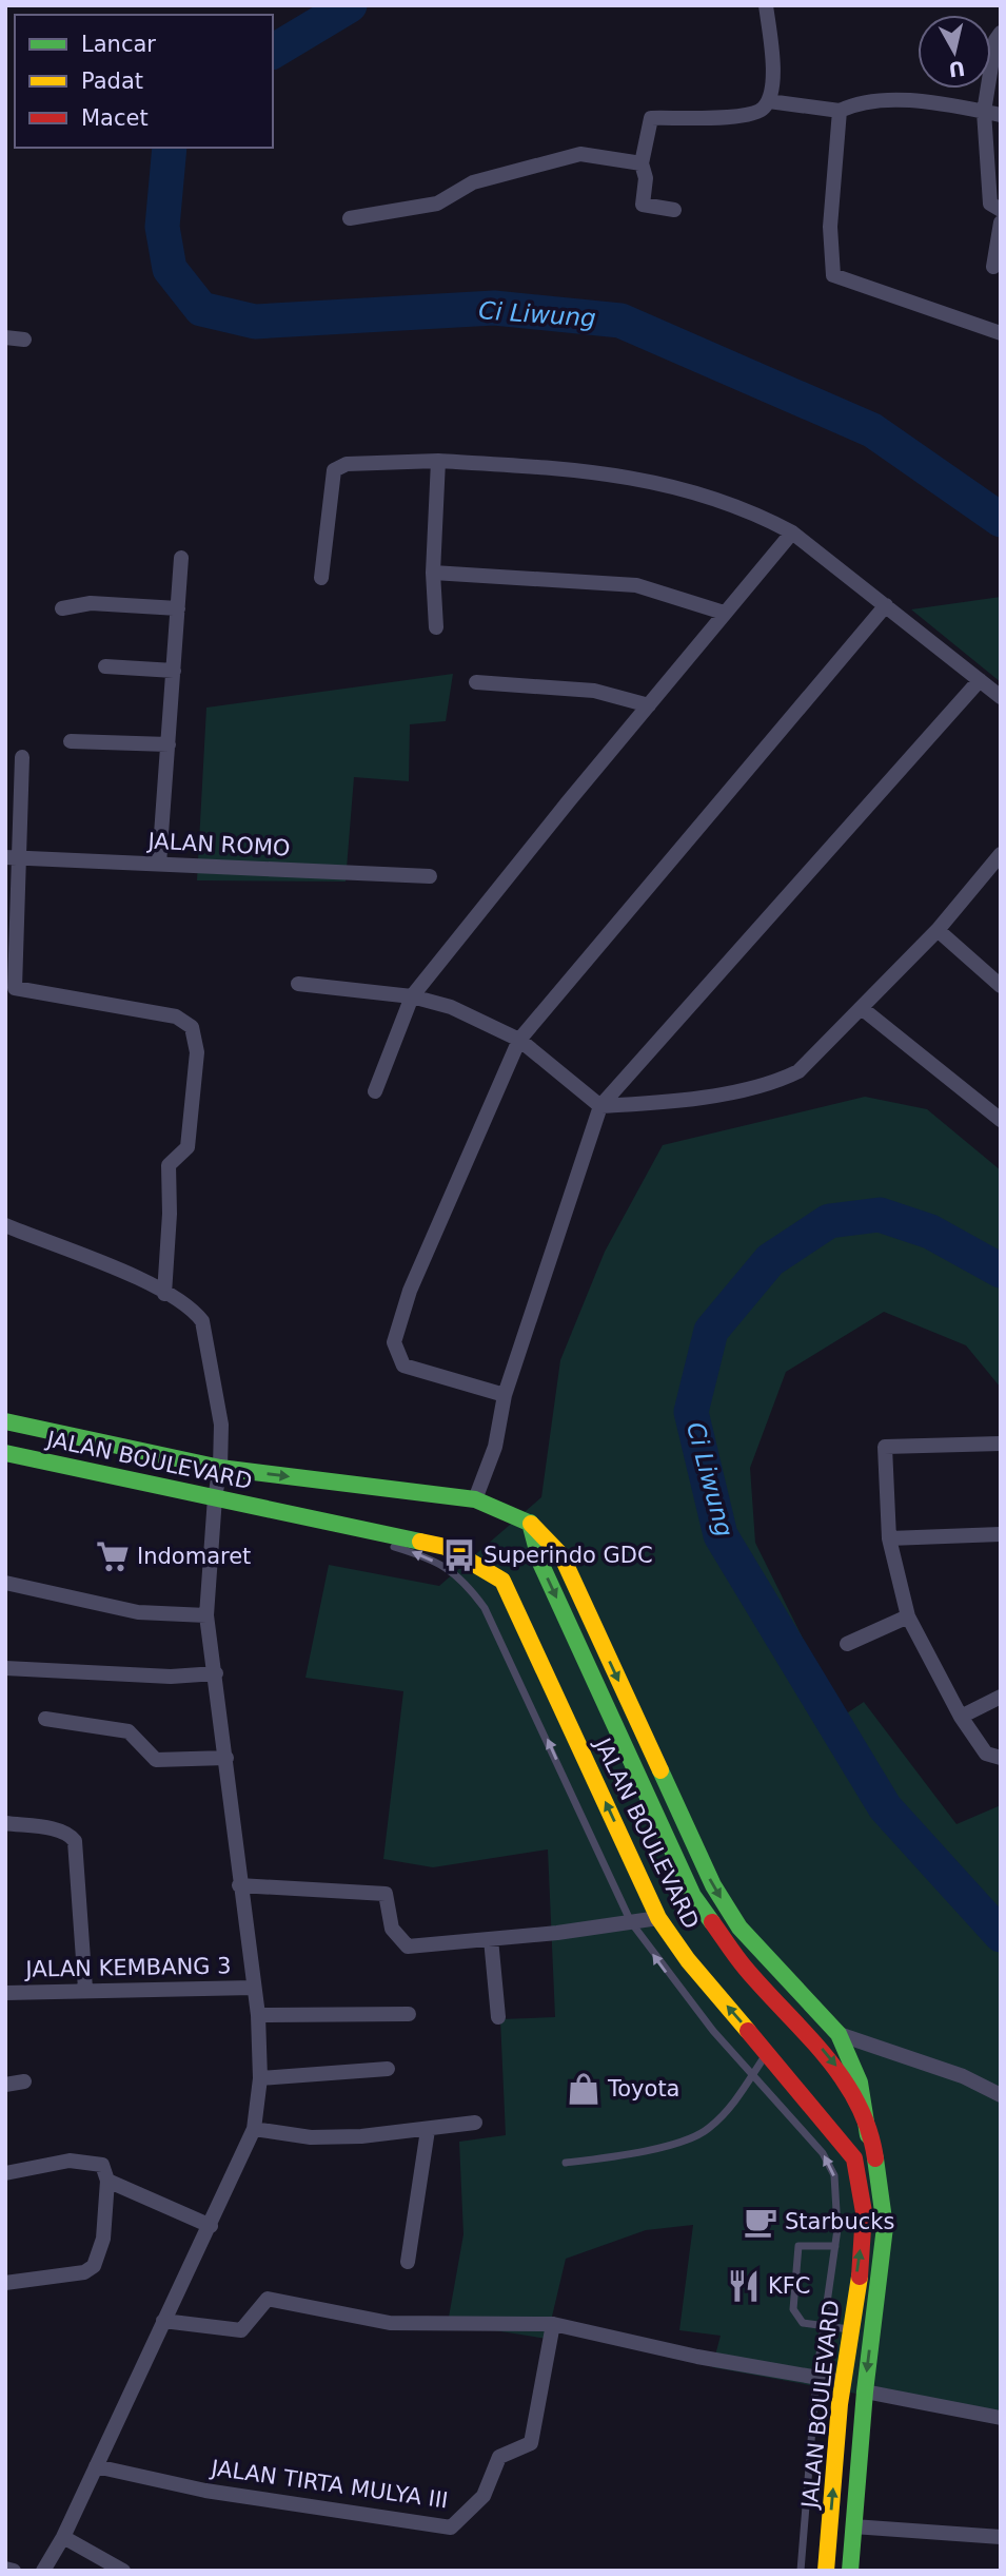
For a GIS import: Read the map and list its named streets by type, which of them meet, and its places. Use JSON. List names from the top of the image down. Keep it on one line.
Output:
{"streets":{"main road":["JALAN BOULEVARD"],"street":["JALAN ROMO","JALAN KEMBANG 3","JALAN TIRTA MULYA III"]},"water":["Ci Liwung"],"places":{"bus stop":["Superindo GDC"],"supermarket":["Indomaret"],"shop":["Toyota"],"cafe":["Starbucks"],"restaurant":["KFC"]},"legend":["Lancar","Padat","Macet"],"north":"bottom"}
